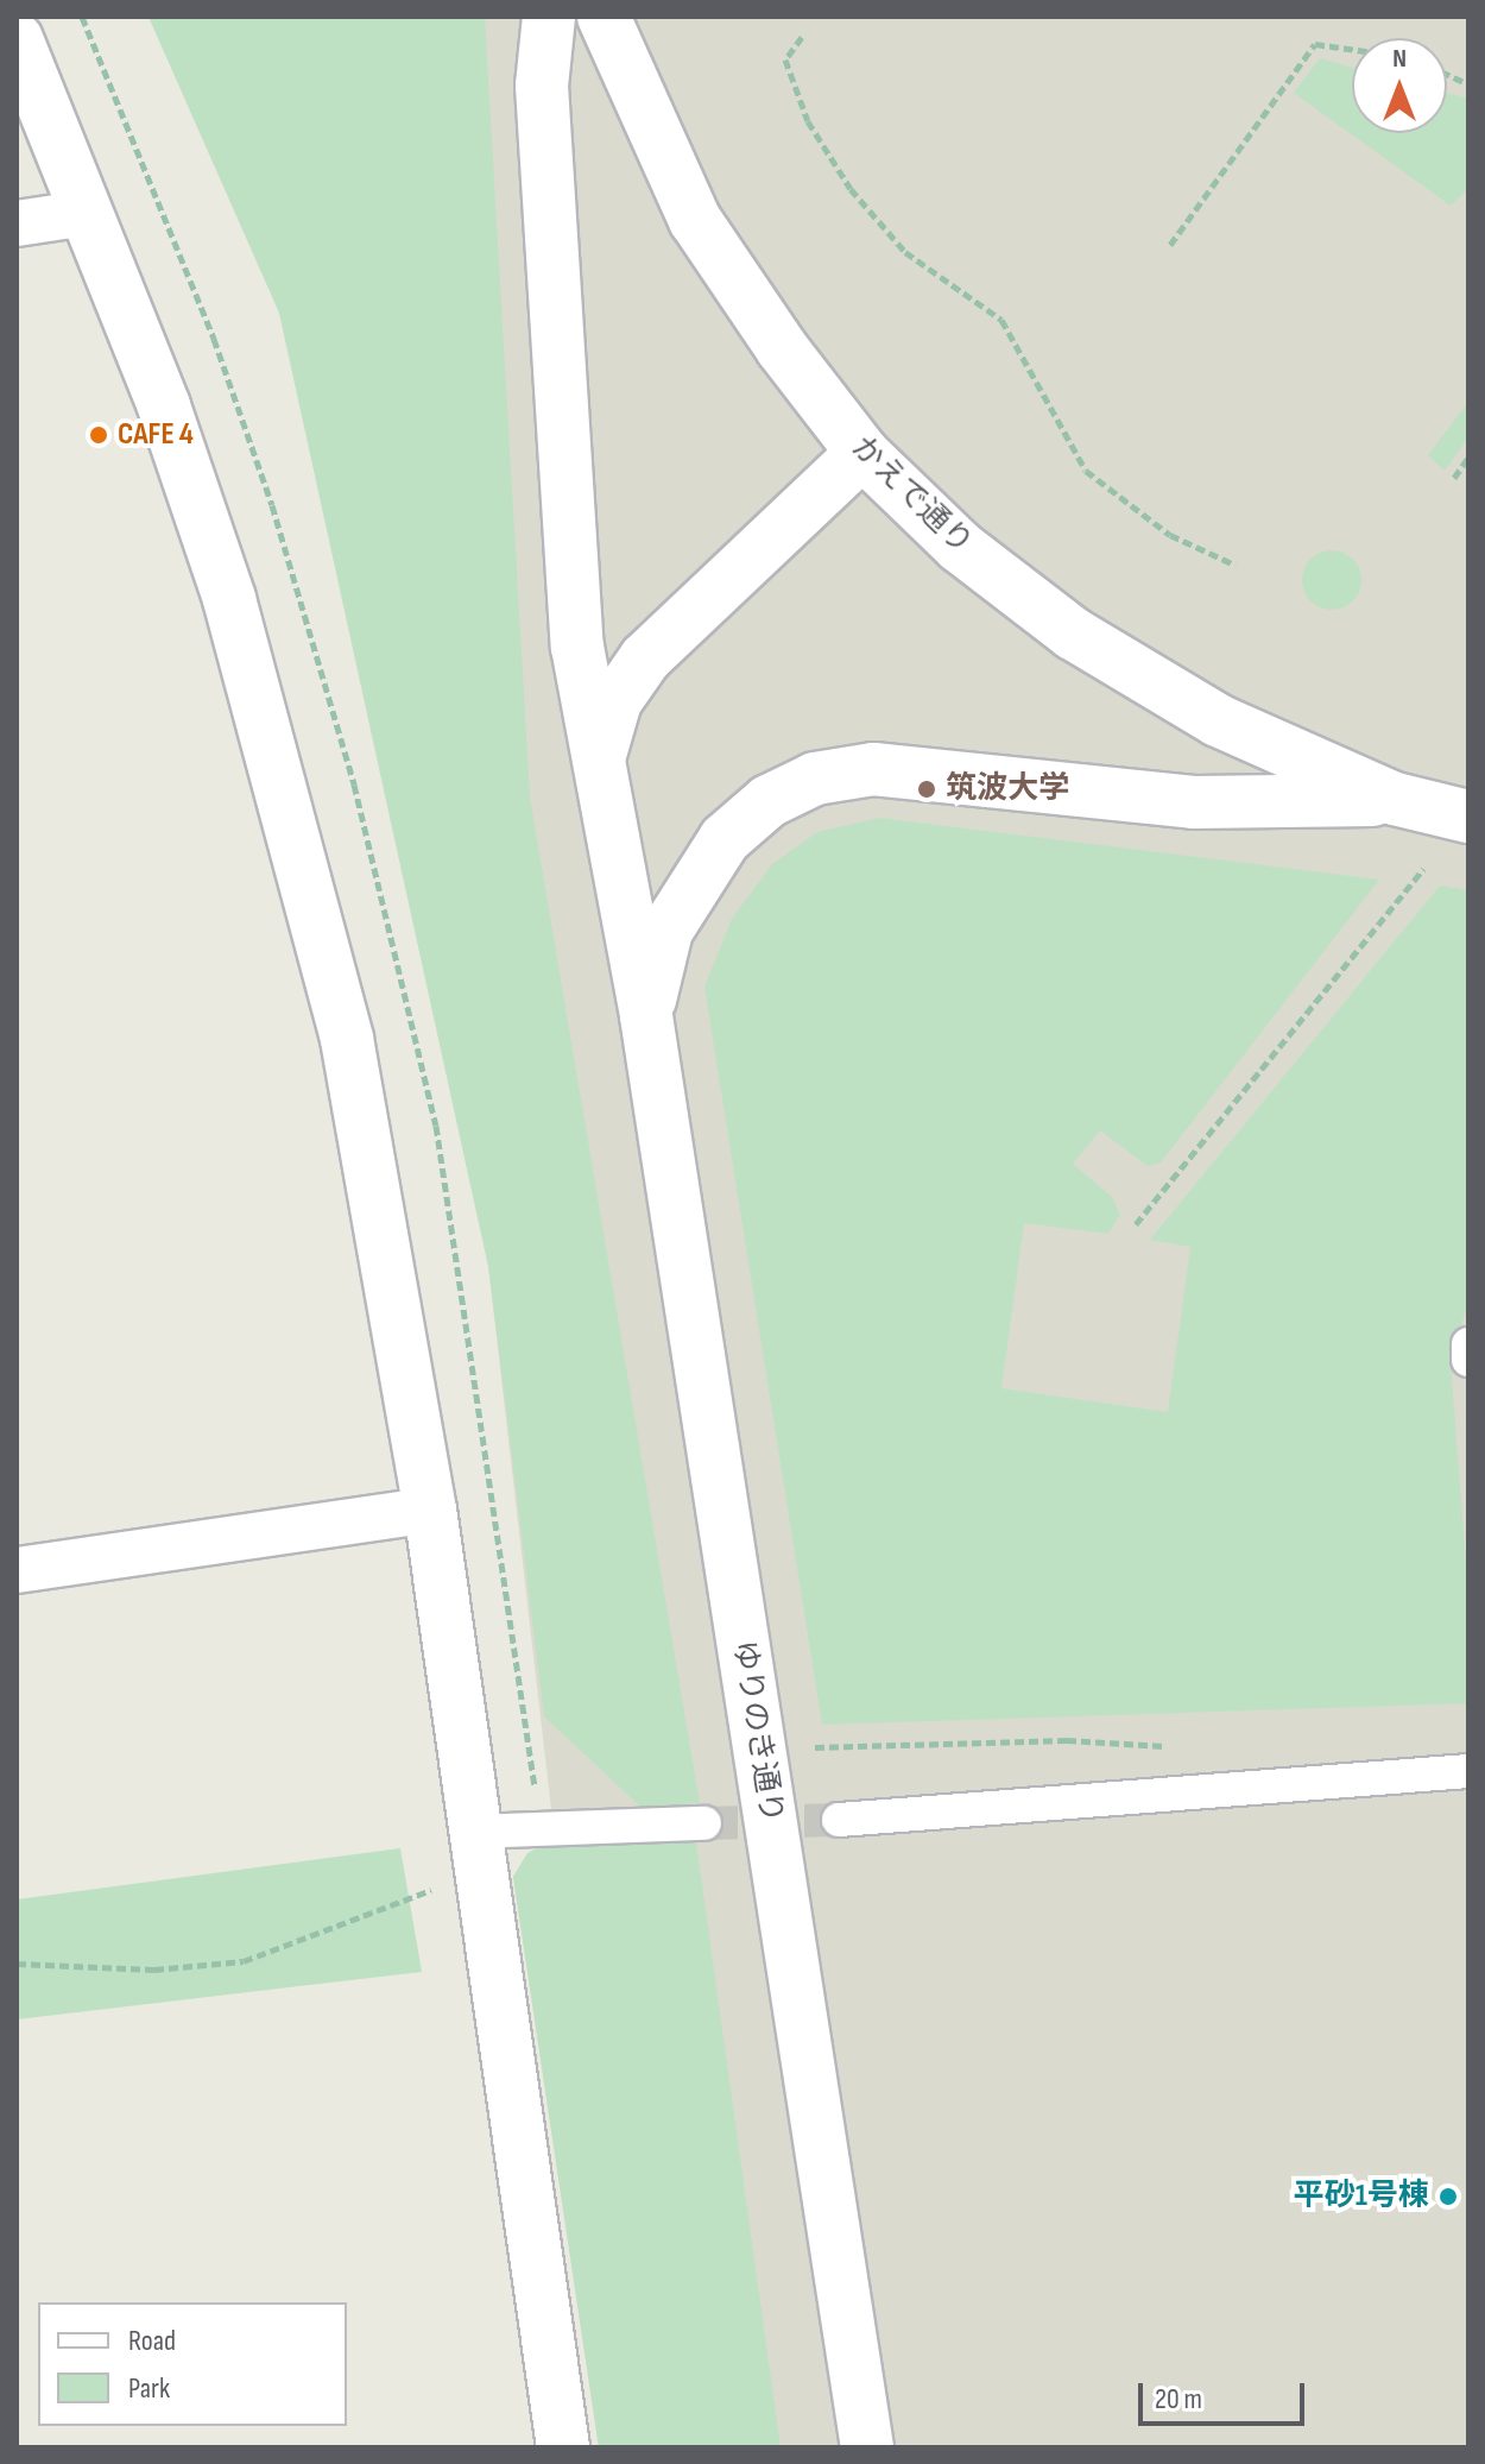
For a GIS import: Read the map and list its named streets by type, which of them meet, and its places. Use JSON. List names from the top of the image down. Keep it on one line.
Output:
{"streets":{"street":["かえで通り","ゆりのき通り"]},"places":["CAFE 4","筑波大学","平砂1号棟"],"legend":["Road","Park"],"scale_bar":"20 m","north":"top"}
